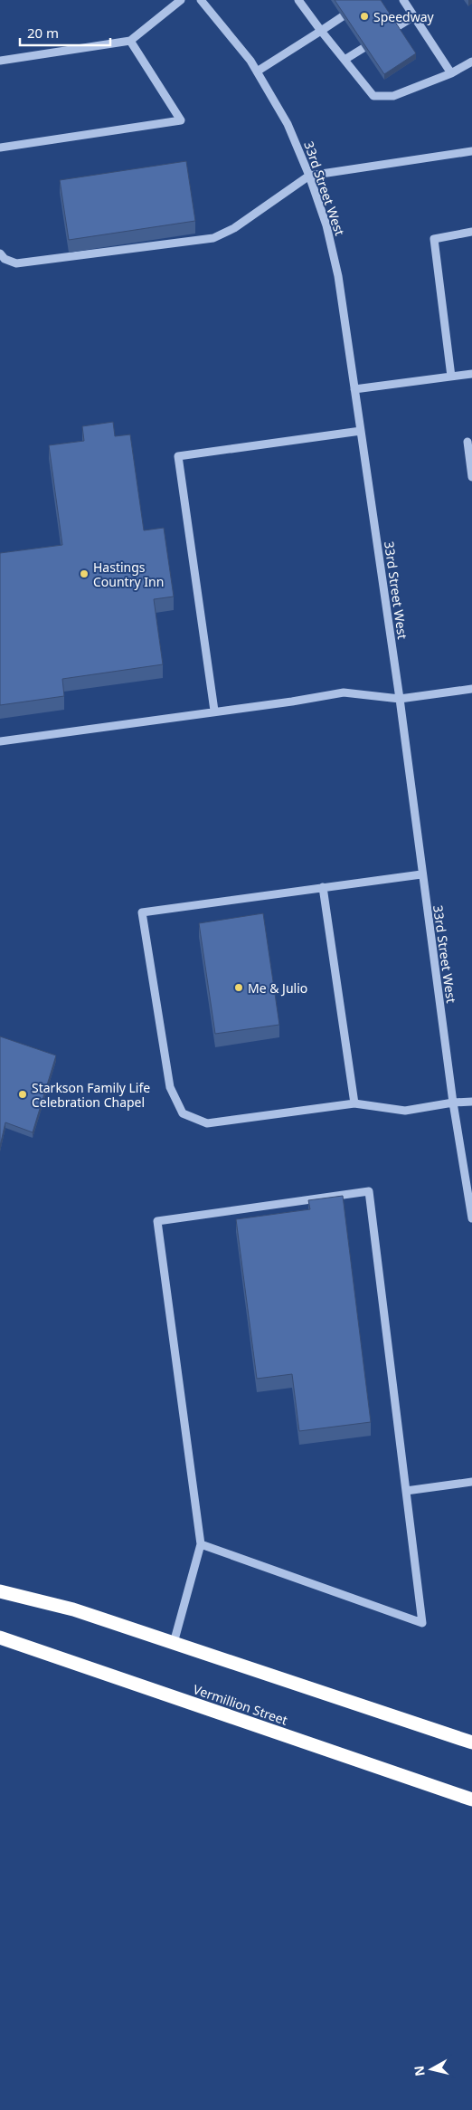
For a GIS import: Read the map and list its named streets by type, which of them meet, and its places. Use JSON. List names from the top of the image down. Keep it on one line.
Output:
{"streets":{"highway":["Vermillion Street"],"street":["33rd Street West"]},"places":["Speedway","Hastings Country Inn","Me & Julio","Starkson Family Life Celebration Chapel"],"scale_bar":"20 m","north":"left"}
